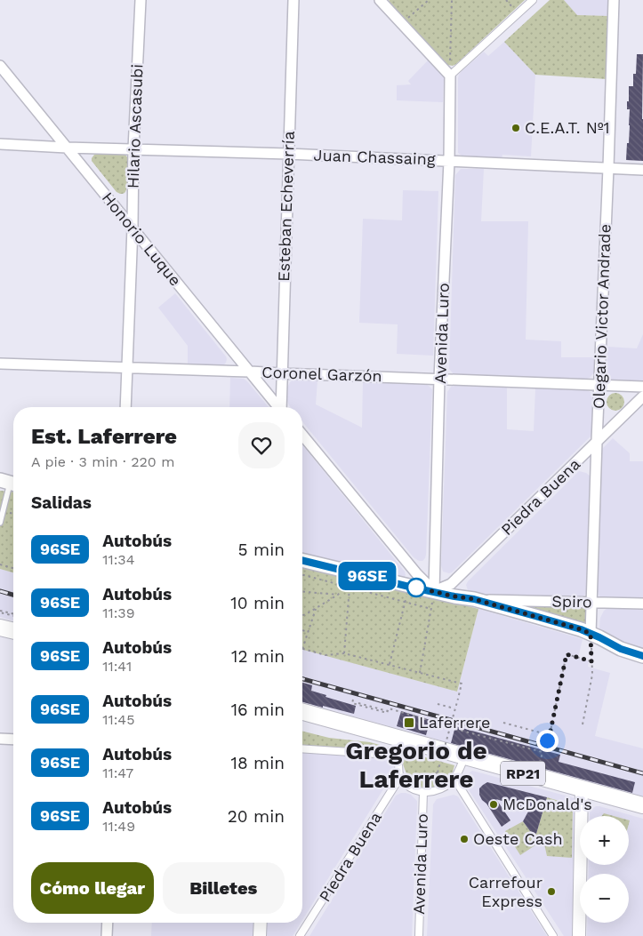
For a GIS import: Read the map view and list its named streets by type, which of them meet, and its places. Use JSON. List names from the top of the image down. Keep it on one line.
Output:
{"streets":{"main road":["RP21"],"street":["Hilario Ascasubi","Juan Chassaing","Esteban Echeverría","Honorio Luque","Olegario Victor Andrade","Avenida Luro","Coronel Garzón","Piedra Buena","Spiro"]},"crossings":[["Hilario Ascasubi","Juan Chassaing"],["Hilario Ascasubi","Honorio Luque"],["Hilario Ascasubi","Coronel Garzón"],["Juan Chassaing","Esteban Echeverría"],["Juan Chassaing","Honorio Luque"],["Juan Chassaing","Olegario Victor Andrade"],["Juan Chassaing","Avenida Luro"],["Esteban Echeverría","Coronel Garzón"],["Honorio Luque","Coronel Garzón"],["Olegario Victor Andrade","Coronel Garzón"],["Olegario Victor Andrade","Piedra Buena"],["Olegario Victor Andrade","Spiro"],["Avenida Luro","Coronel Garzón"],["Avenida Luro","Piedra Buena"]],"districts":["Gregorio de Laferrere"],"places":{"other":["C.E.A.T. Nº1","McDonald's","Oeste Cash","Carrefour Express"],"transit":["Laferrere"]},"lines":["bus line 96SE"],"page":{"on_map":"96SE","heading":[["Est. Laferrere","A pie · 3 min · 220 m"],"Salidas"],"list":[{"mark":"96SE","name":"Autobús","note":"11:34","value":"5 min"},{"mark":"96SE","name":"Autobús","note":"11:39","value":"10 min"},{"mark":"96SE","name":"Autobús","note":"11:41","value":"12 min"},{"mark":"96SE","name":"Autobús","note":"11:45","value":"16 min"},{"mark":"96SE","name":"Autobús","note":"11:47","value":"18 min"},{"mark":"96SE","name":"Autobús","note":"11:49","value":"20 min"}],"map_buttons":["+","−"],"buttons":["Cómo llegar","Billetes"]}}
